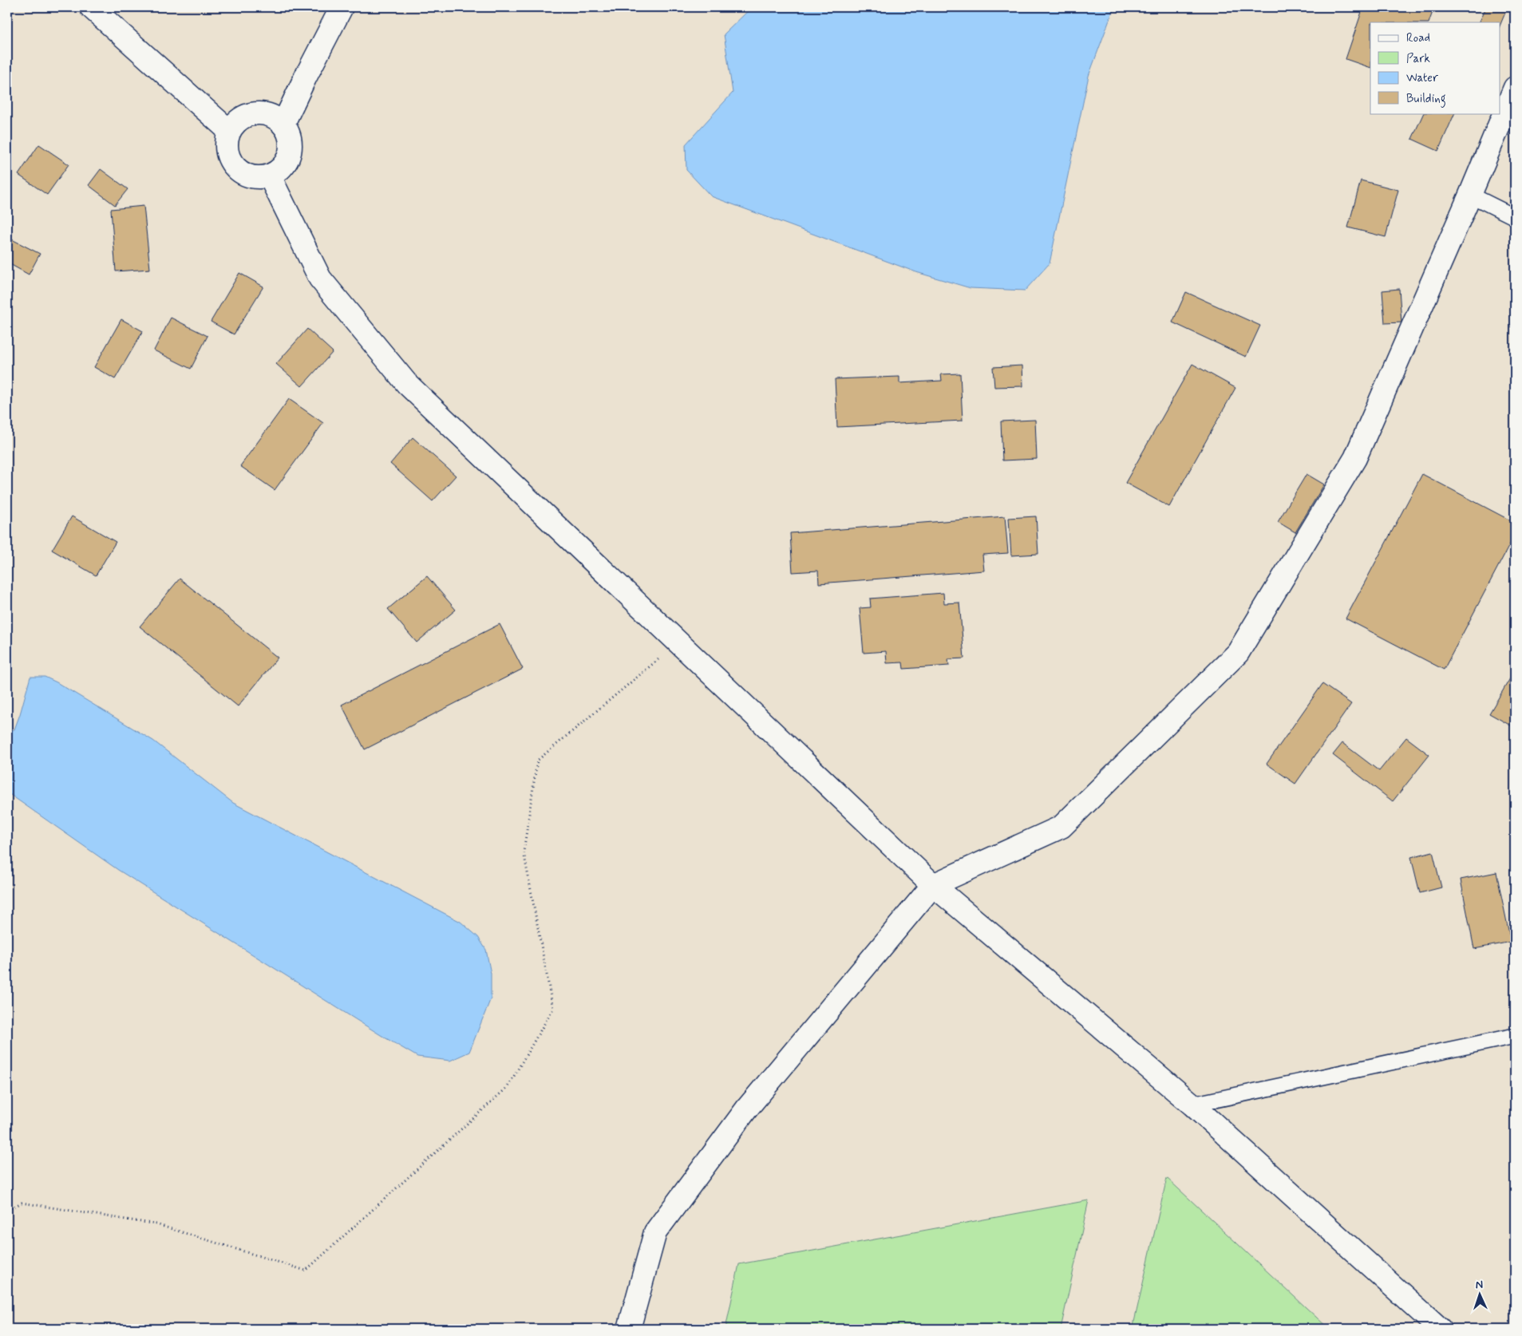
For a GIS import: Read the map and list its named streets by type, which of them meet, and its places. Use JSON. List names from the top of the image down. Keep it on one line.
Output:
{"legend":["Road","Park","Water","Building"],"north":"top"}
